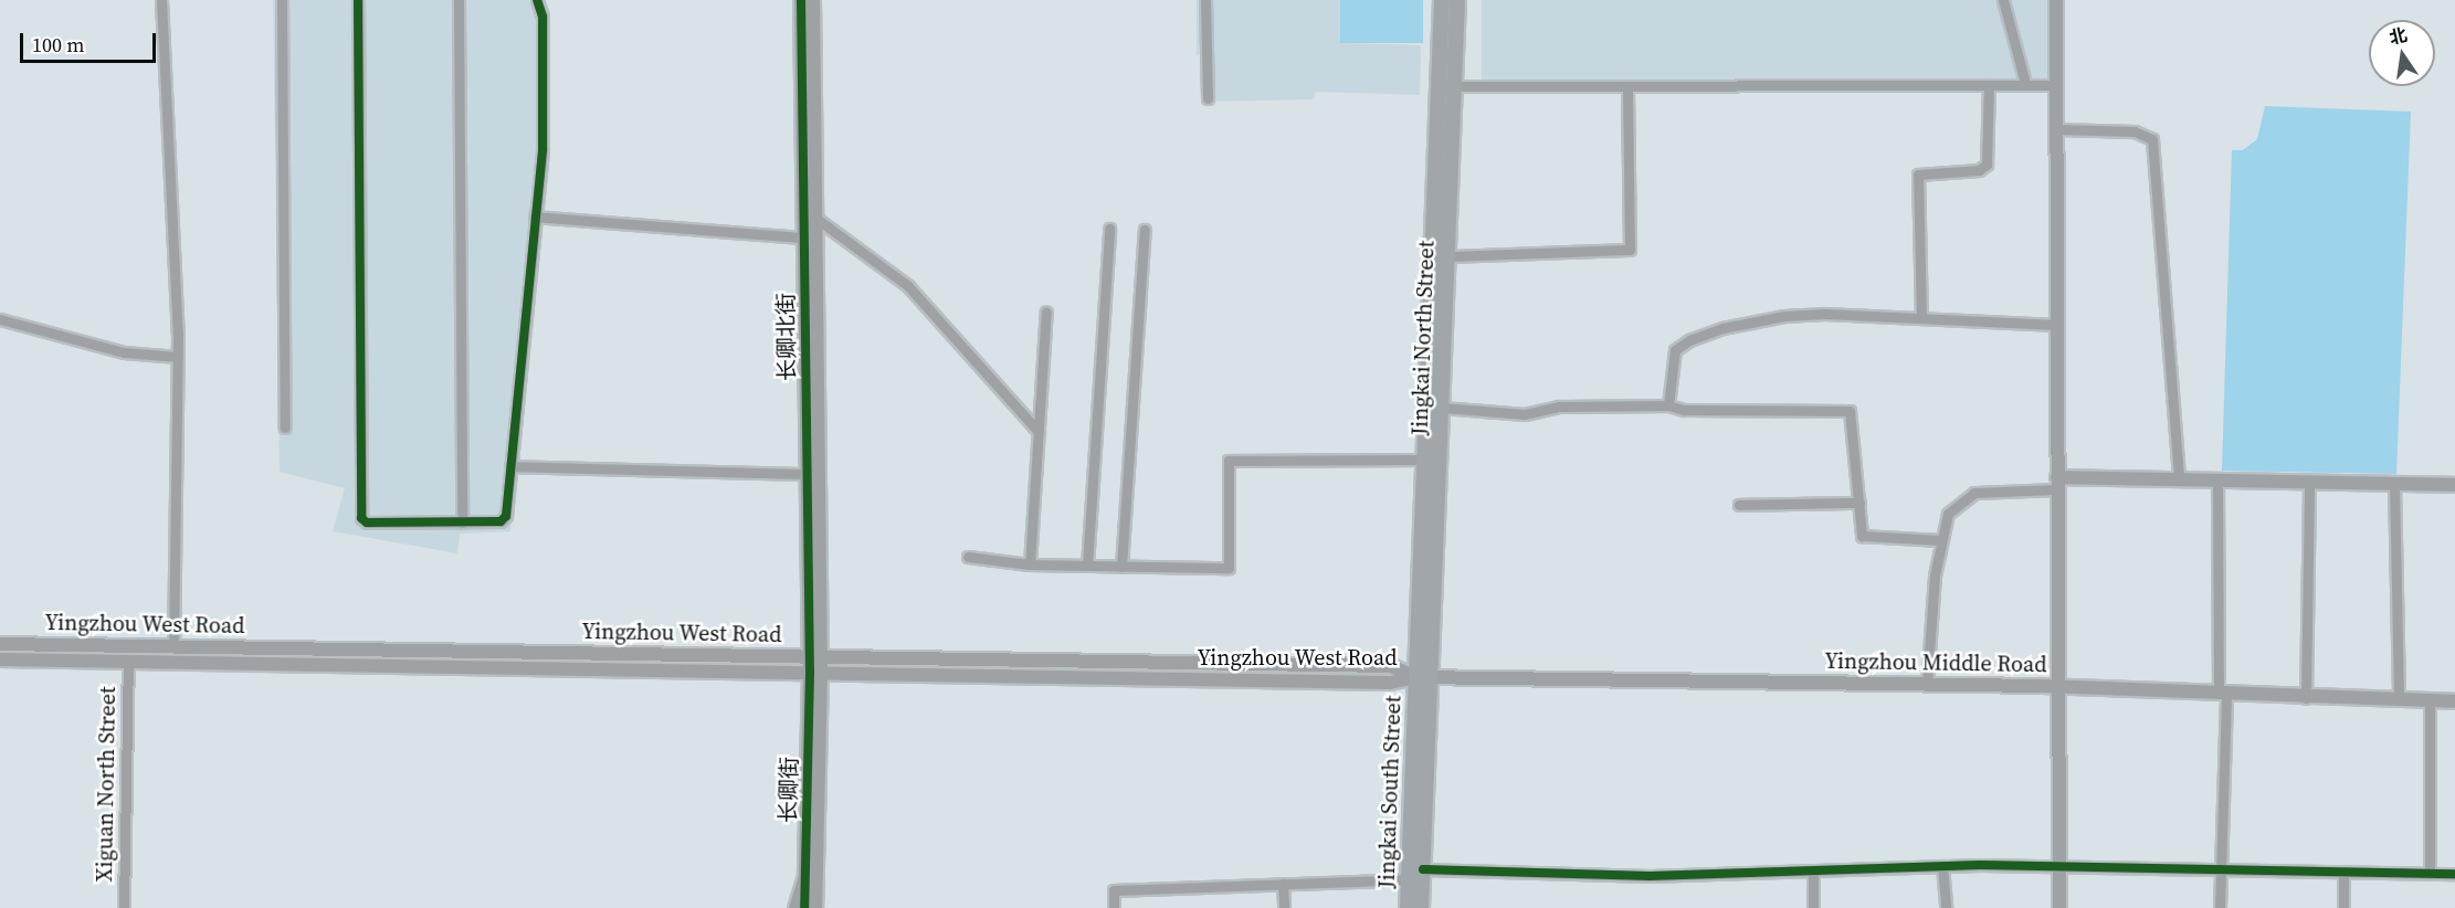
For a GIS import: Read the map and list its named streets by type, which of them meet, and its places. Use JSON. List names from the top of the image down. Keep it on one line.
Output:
{"streets":{"main road":["长卿北街","Jingkai North Street","Yingzhou West Road","Yingzhou Middle Road","长卿街","Jingkai South Street"],"street":["Xiguan North Street"]},"crossings":[["长卿北街","Yingzhou West Road"],["长卿北街","长卿街"],["Jingkai North Street","Yingzhou West Road"],["Jingkai North Street","Yingzhou Middle Road"],["Jingkai North Street","Jingkai South Street"],["Yingzhou West Road","Yingzhou Middle Road"],["Yingzhou West Road","Xiguan North Street"],["Yingzhou West Road","长卿街"],["Yingzhou West Road","Jingkai South Street"],["Yingzhou Middle Road","Jingkai South Street"]],"scale_bar":"100 m","north":"top"}
